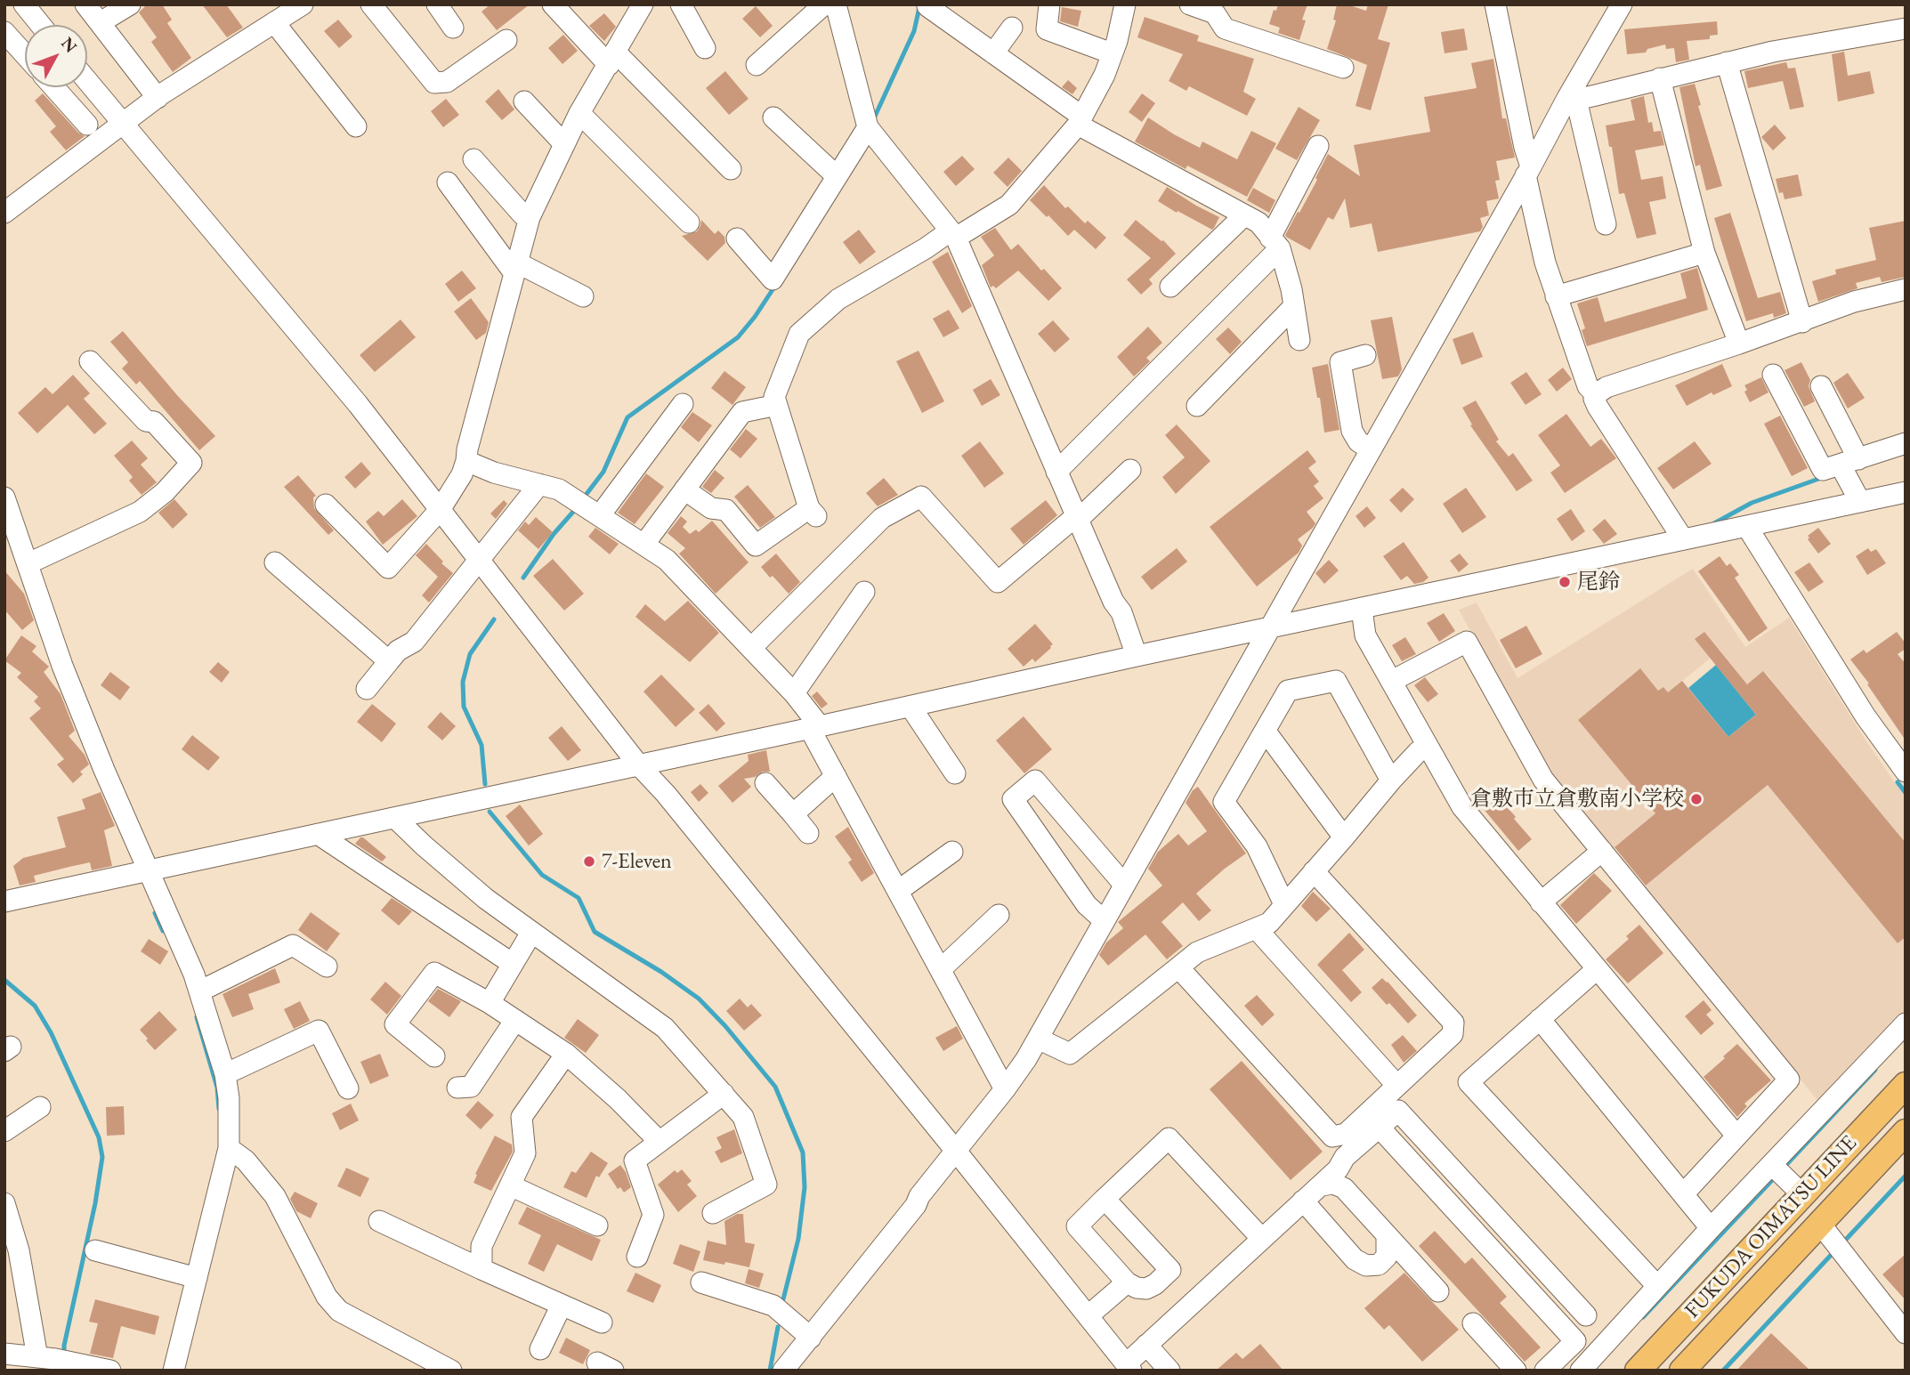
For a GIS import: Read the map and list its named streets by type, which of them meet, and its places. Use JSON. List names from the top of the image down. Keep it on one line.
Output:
{"streets":{"main road":["FUKUDA OIMATSU LINE"]},"places":["尾鈴","倉敷市立倉敷南小学校","7-Eleven"],"north":"top right"}
